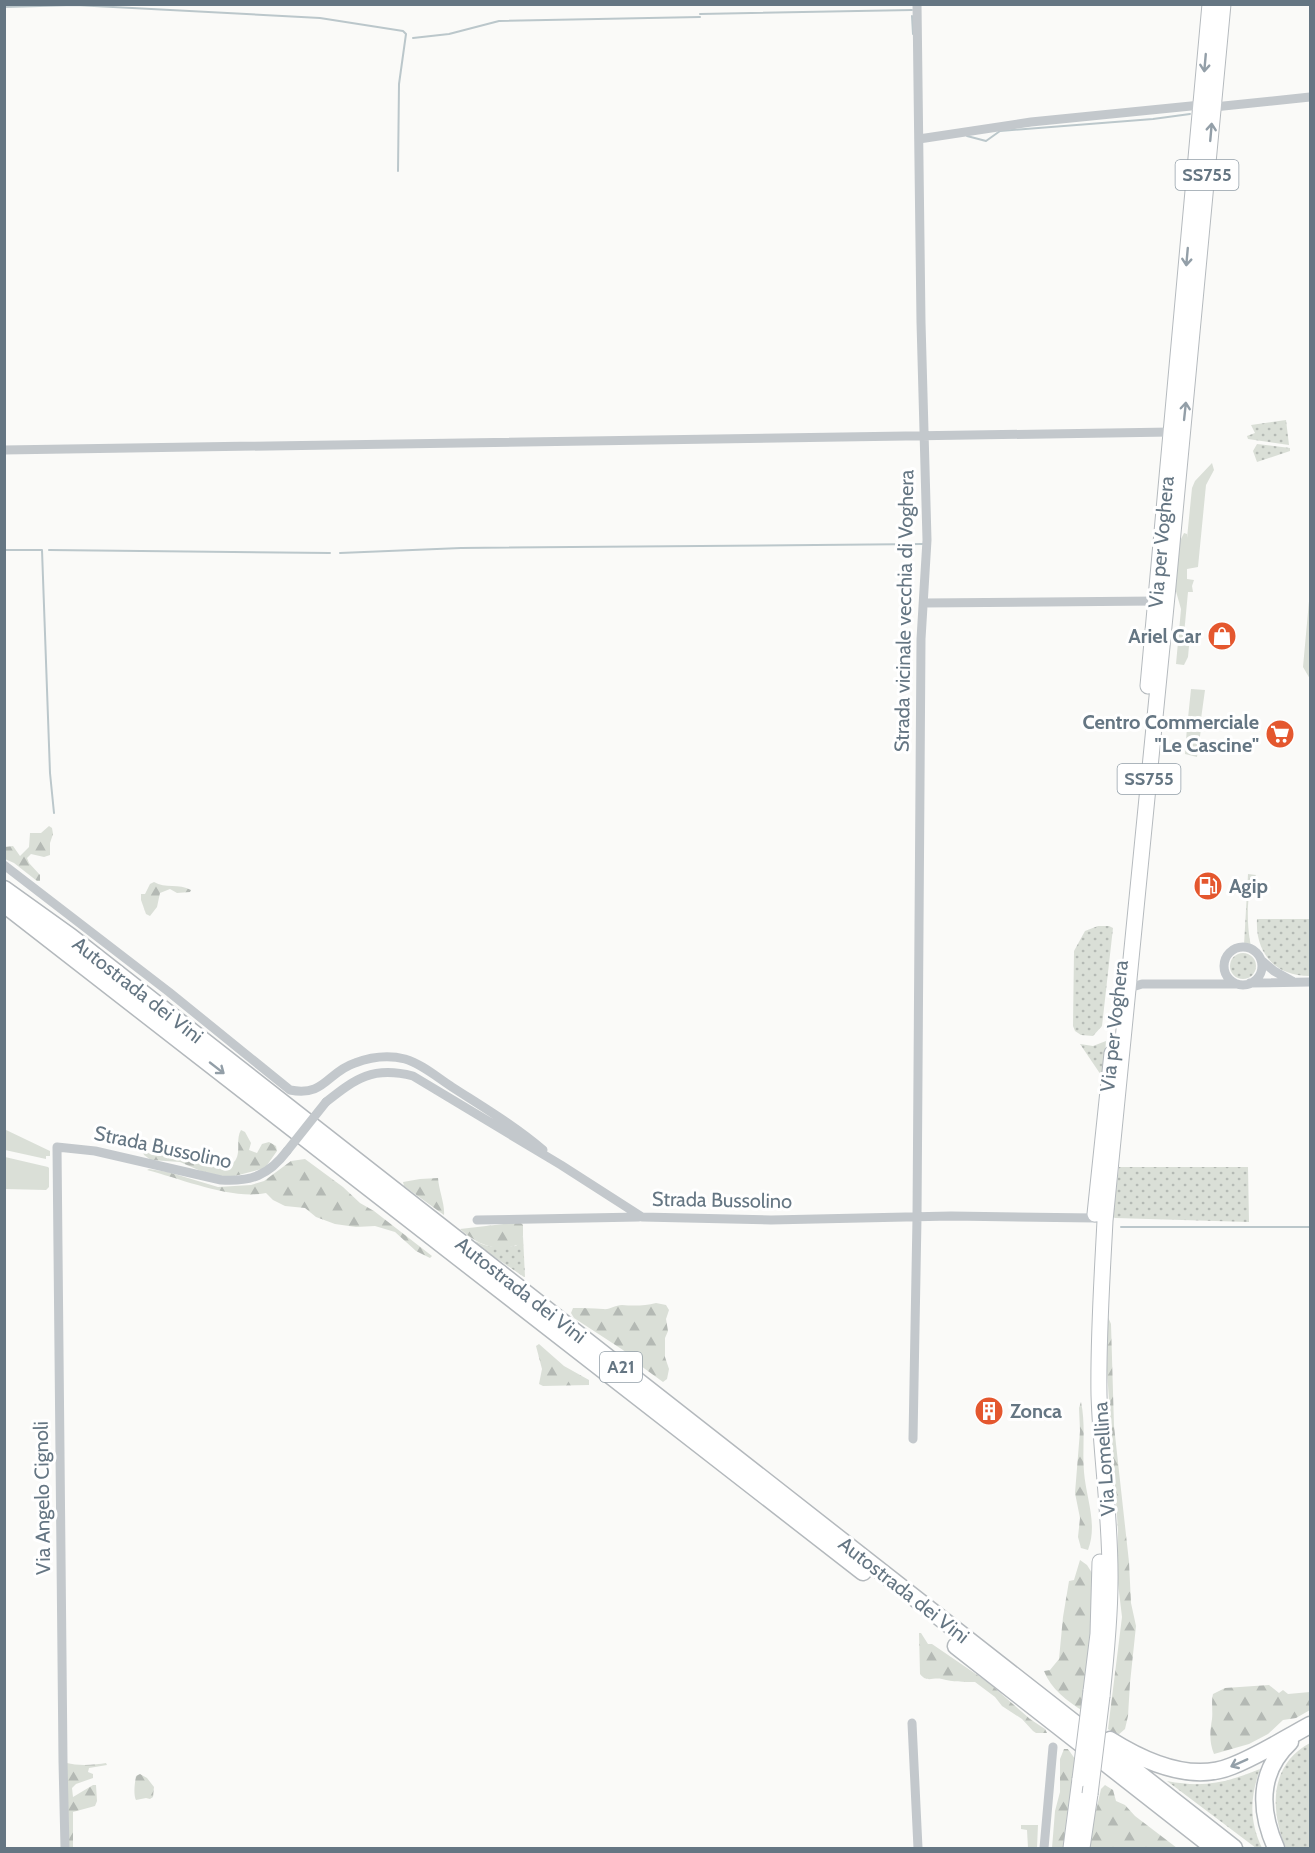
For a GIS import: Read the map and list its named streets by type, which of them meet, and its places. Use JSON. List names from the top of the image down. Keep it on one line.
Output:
{"streets":{"highway":["Autostrada dei Vini","A21"],"main road":["SS755","Via per Voghera","Via Lomellina"],"street":["Strada vicinale vecchia di Voghera","Strada Bussolino","Via Angelo Cignoli"]},"crossings":[["Via per Voghera","Strada Bussolino"],["Via per Voghera","Via Lomellina"],["Strada vicinale vecchia di Voghera","Strada Bussolino"],["Strada Bussolino","Via Lomellina"],["Strada Bussolino","Via Angelo Cignoli"]],"places":{"shop":["Ariel Car"],"supermarket":["Centro Commerciale \"Le Cascine\""],"fuel station":["Agip"],"building":["Zonca"]}}
